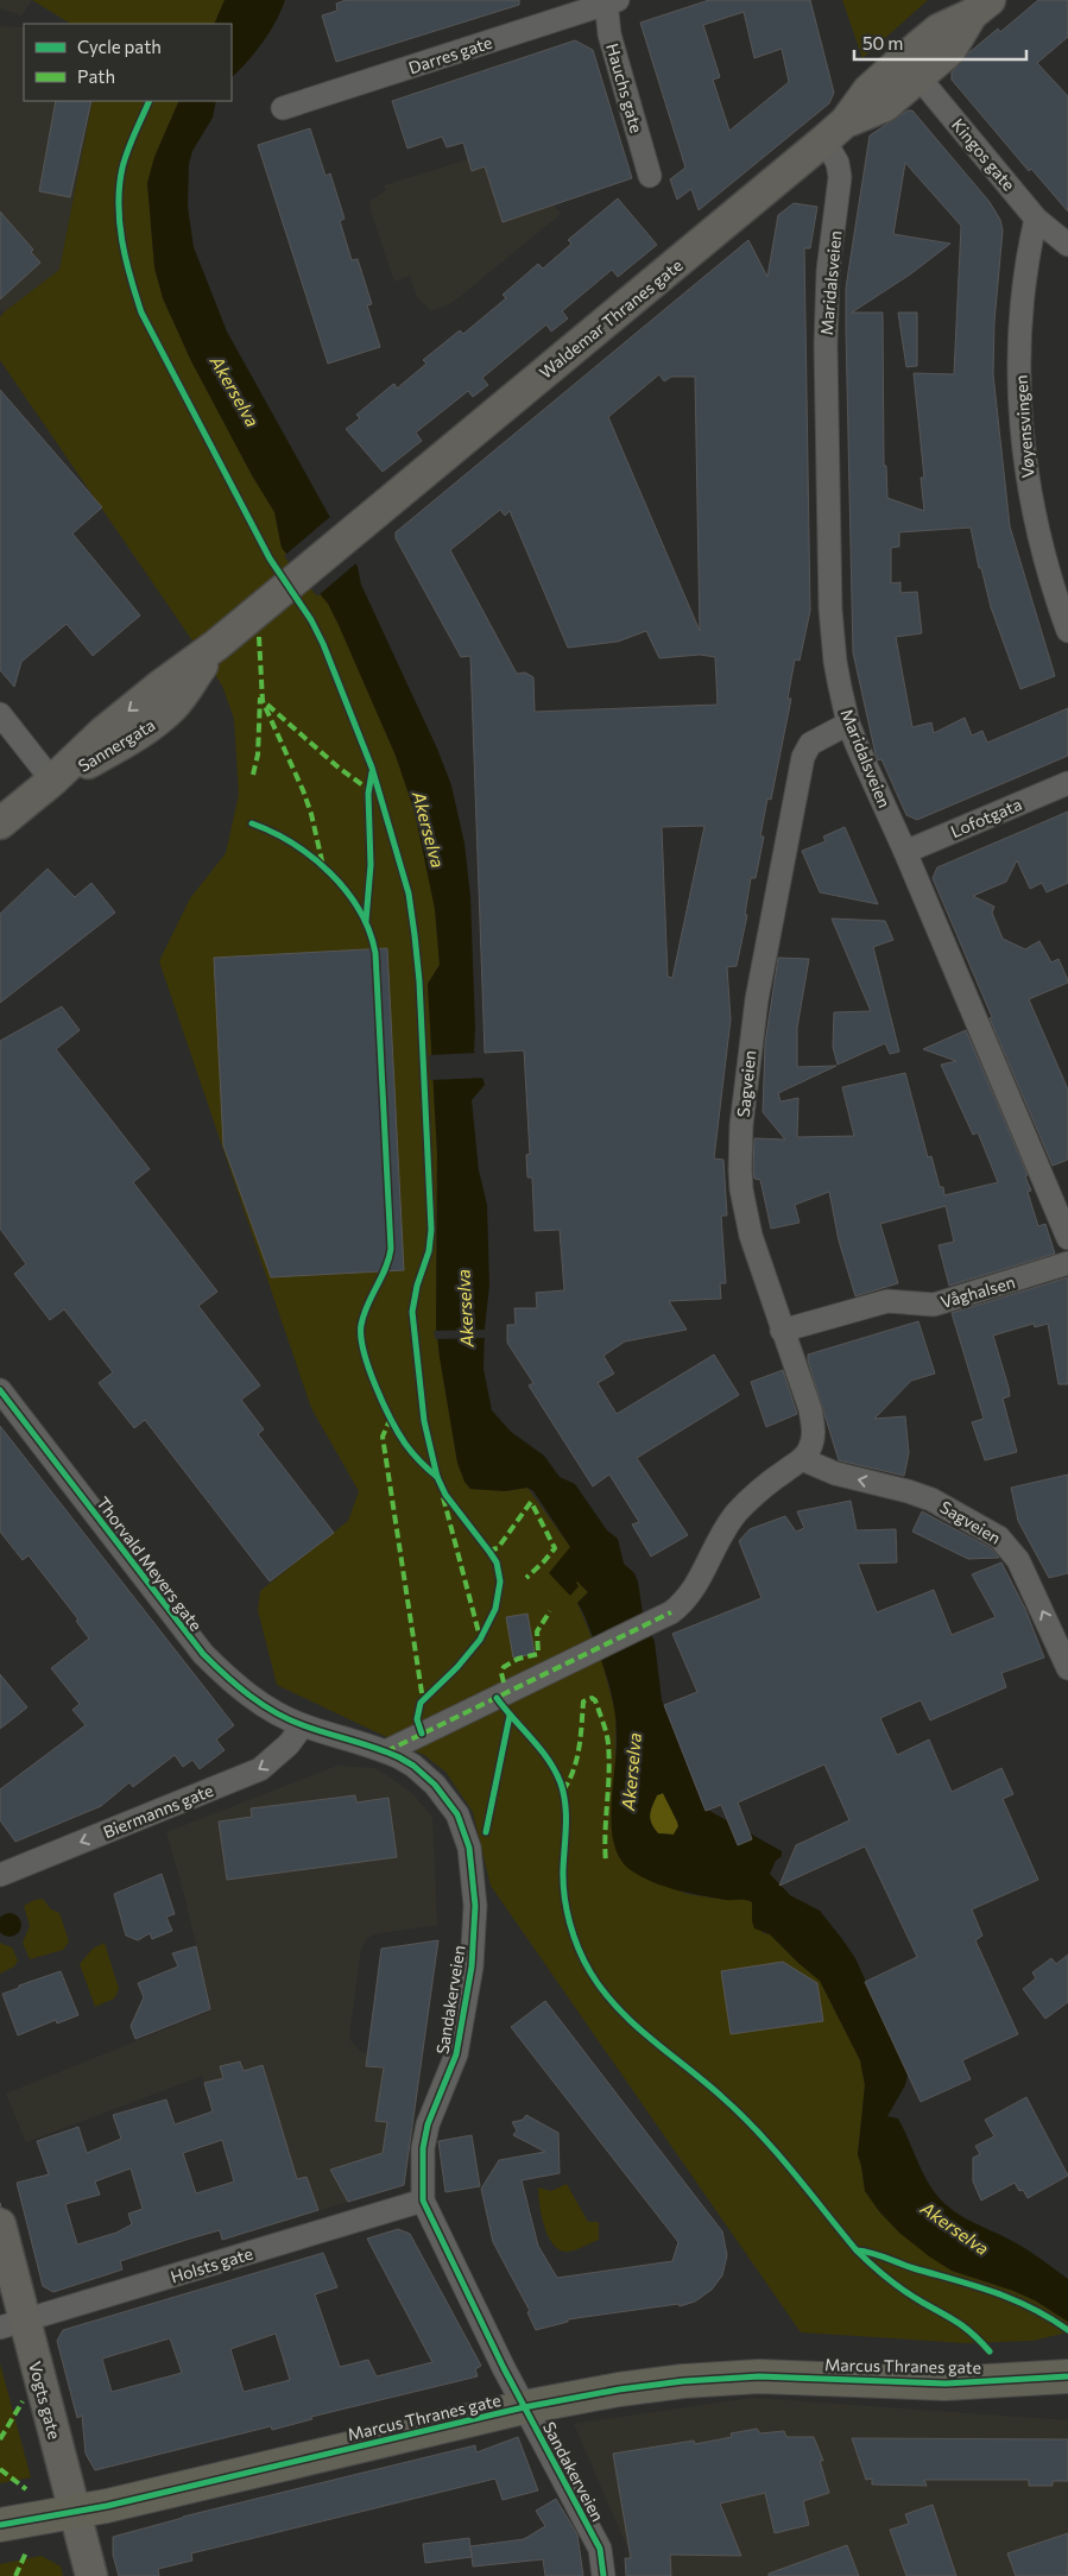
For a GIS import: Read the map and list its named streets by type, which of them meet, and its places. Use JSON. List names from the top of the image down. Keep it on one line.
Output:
{"streets":{"main road":["Marcus Thranes gate"],"street":["Darres gate","Hauchs gate","Kingos gate","Maridalsveien","Waldemar Thranes gate","Vøyensvingen","Sannergata","Lofotgata","Sagveien","Våghalsen","Thorvald Meyers gate","Biermanns gate","Sandakerveien","Holsts gate","Vogts gate"]},"crossings":[["Darres gate","Hauchs gate"],["Kingos gate","Waldemar Thranes gate"],["Kingos gate","Vøyensvingen"],["Maridalsveien","Waldemar Thranes gate"],["Maridalsveien","Lofotgata"],["Maridalsveien","Sagveien"],["Waldemar Thranes gate","Sannergata"],["Sagveien","Våghalsen"],["Sagveien","Sandakerveien"],["Thorvald Meyers gate","Biermanns gate"],["Thorvald Meyers gate","Sandakerveien"],["Biermanns gate","Sandakerveien"],["Sandakerveien","Holsts gate"],["Sandakerveien","Marcus Thranes gate"],["Holsts gate","Vogts gate"],["Marcus Thranes gate","Vogts gate"]],"one_way":["Biermanns gate"],"water":["Akerselva"],"legend":["Cycle path","Path"],"scale_bar":"50 m"}
